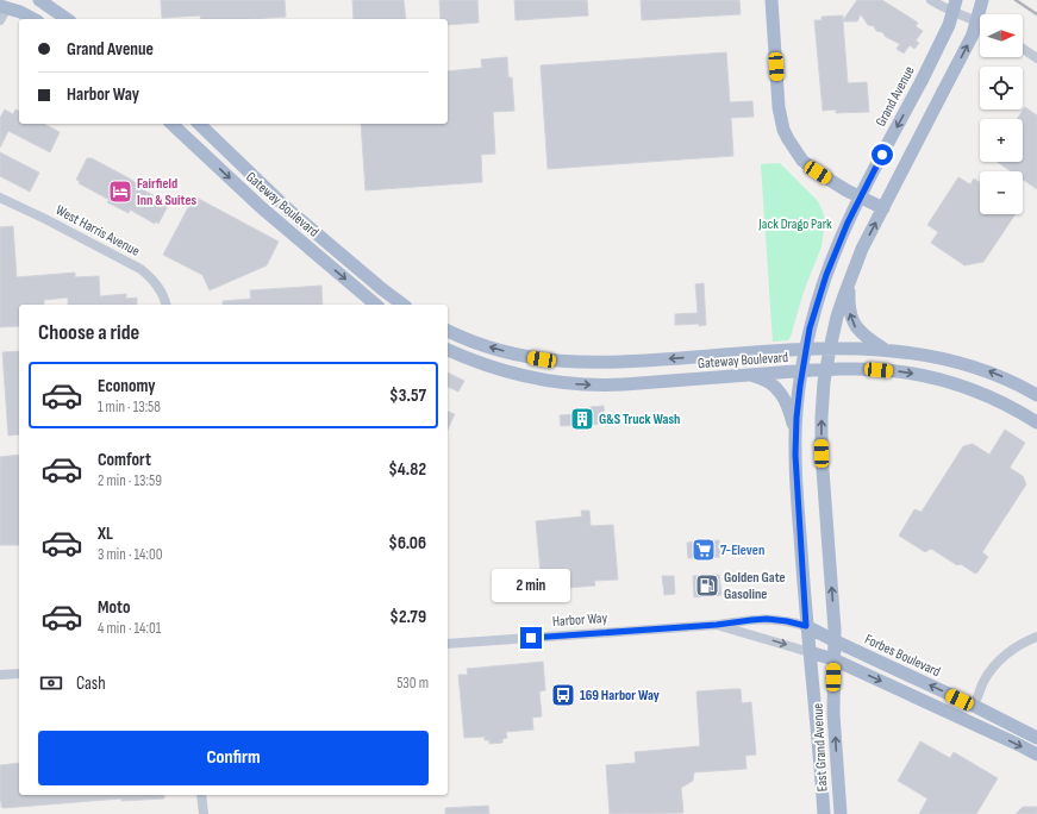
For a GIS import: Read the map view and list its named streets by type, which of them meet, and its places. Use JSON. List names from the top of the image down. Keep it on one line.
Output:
{"streets":{"main road":["Grand Avenue","Gateway Boulevard","Forbes Boulevard","East Grand Avenue"],"street":["West Harris Avenue","Harbor Way"]},"crossings":[["Grand Avenue","East Grand Avenue"],["Gateway Boulevard","East Grand Avenue"],["Harbor Way","Forbes Boulevard"],["Harbor Way","East Grand Avenue"],["Forbes Boulevard","East Grand Avenue"]],"parks":["Jack Drago Park"],"places":{"hotel":["Fairfield Inn & Suites"],"building":["G&S Truck Wash"],"supermarket":["7-Eleven"],"fuel station":["Golden Gate Gasoline"],"bus stop":["169 Harbor Way"]},"north":"right","page":{"map_buttons":["+","−"],"banner":["Grand Avenue","Harbor Way"],"heading":"Choose a ride","list":[{"name":"Economy","note":"1 min · 13:58","value":"$3.57"},{"name":"Comfort","note":"2 min · 13:59","value":"$4.82"},{"name":"XL","note":"3 min · 14:00","value":"$6.06"},{"name":"Moto","note":"4 min · 14:01","value":"$2.79"}],"bubble":"2 min","pay":["Cash","530 m"],"buttons":"Confirm"}}
